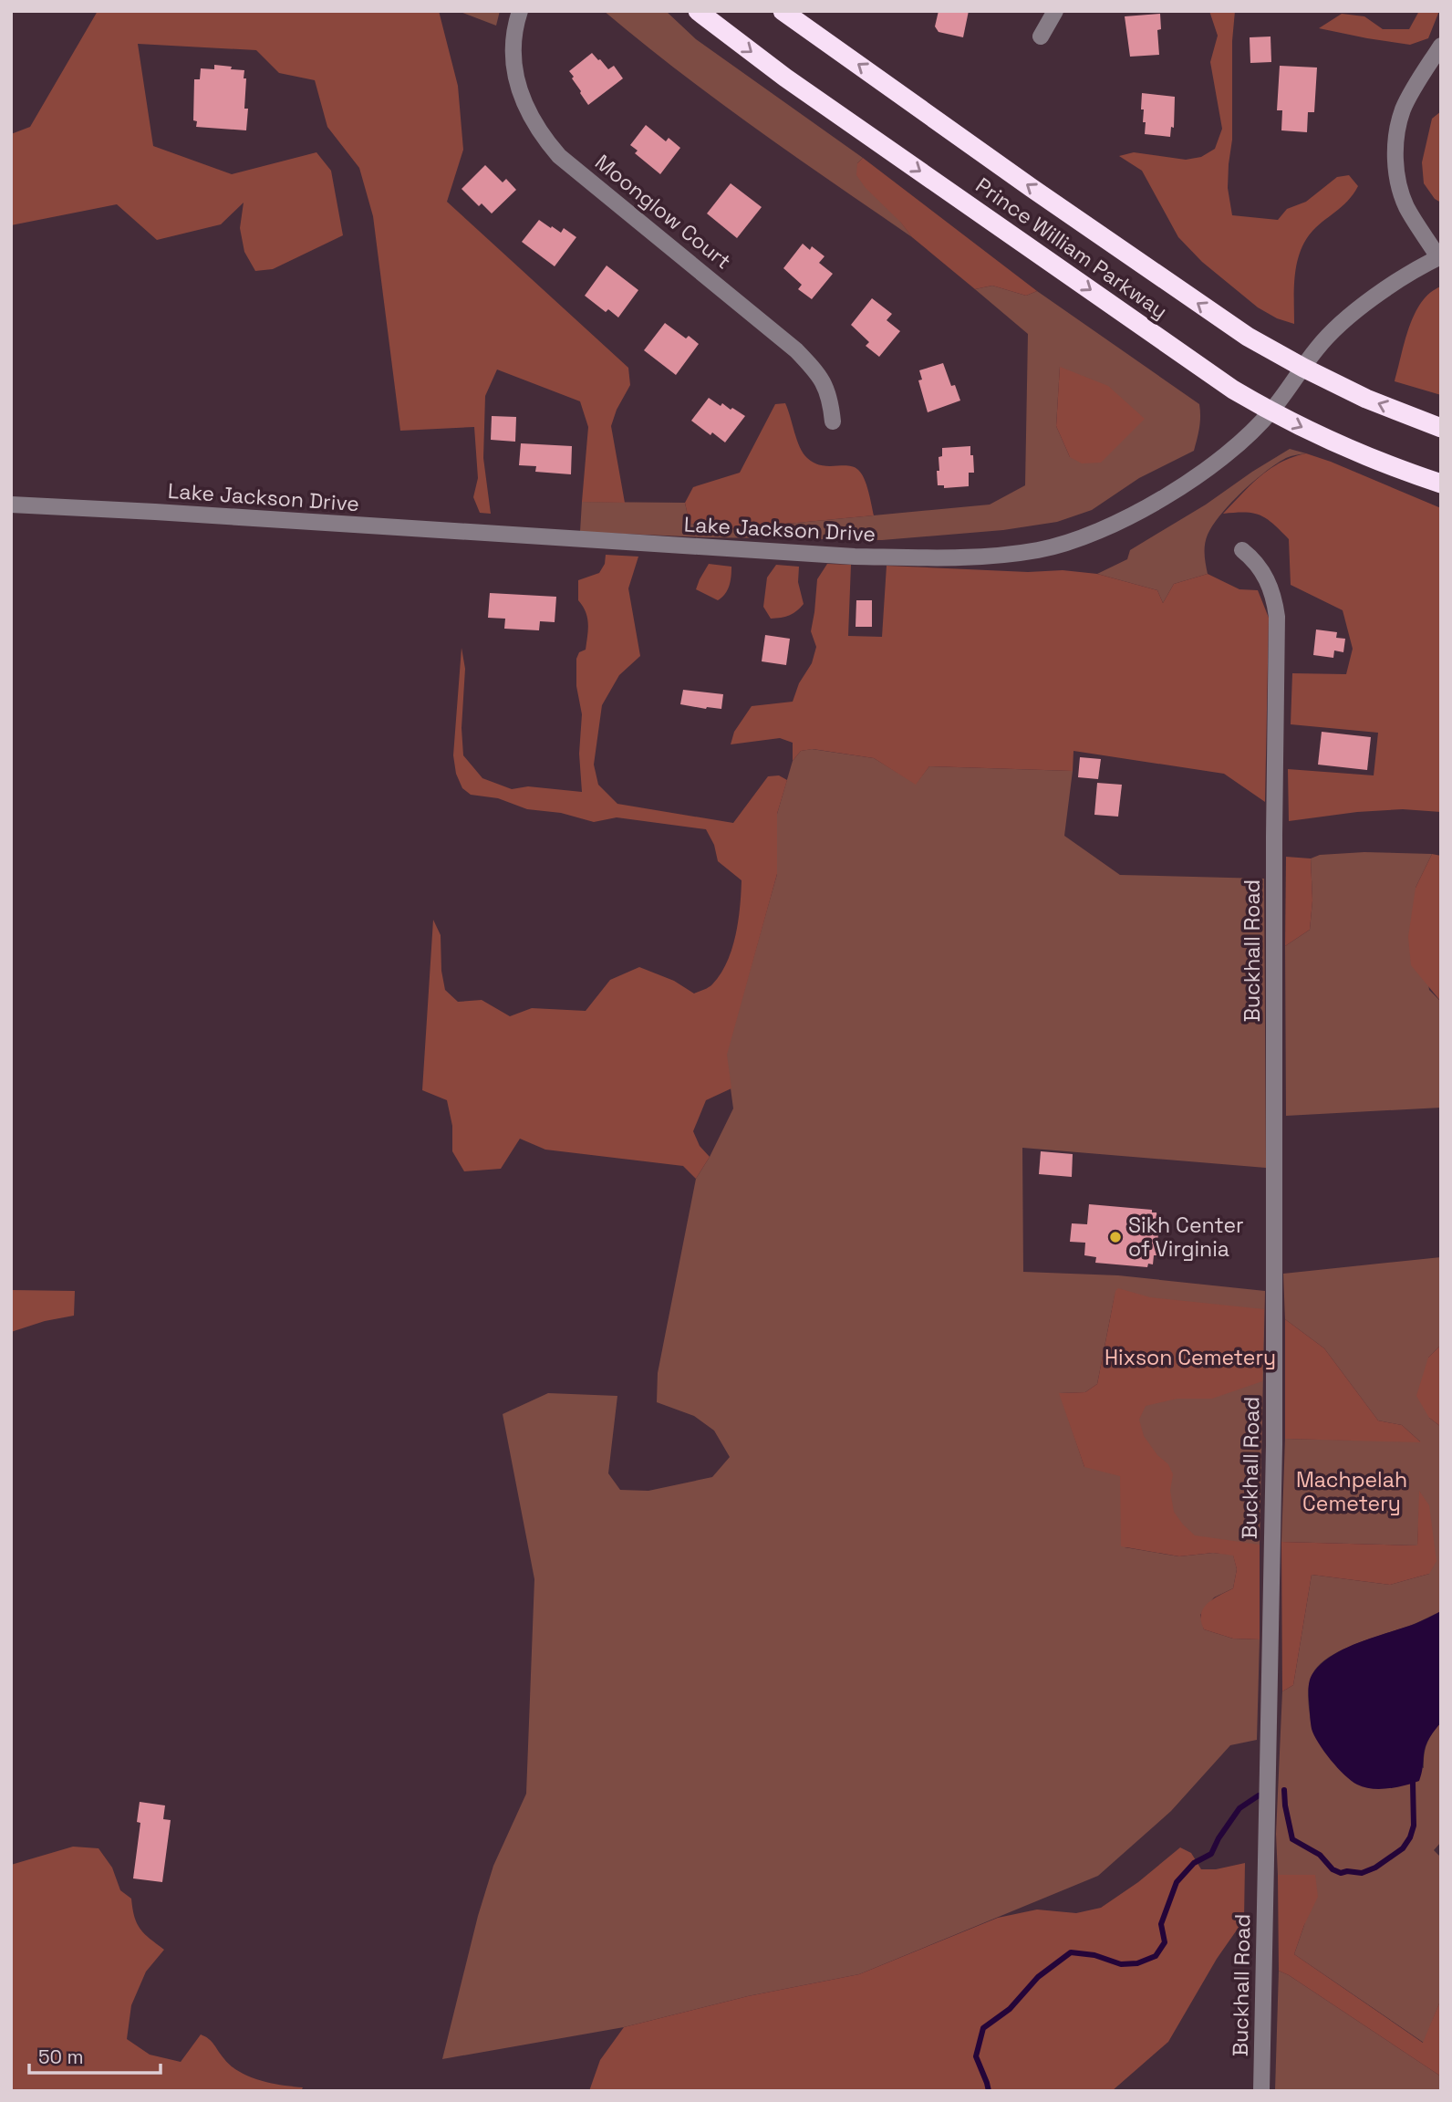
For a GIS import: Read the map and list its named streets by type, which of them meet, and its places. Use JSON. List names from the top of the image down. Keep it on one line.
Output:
{"streets":{"highway":["Prince William Parkway"],"street":["Moonglow Court","Lake Jackson Drive","Buckhall Road"]},"crossings":[["Prince William Parkway","Lake Jackson Drive"]],"parks":["Hixson Cemetery","Machpelah Cemetery"],"places":["Sikh Center of Virginia"],"scale_bar":"50 m"}
